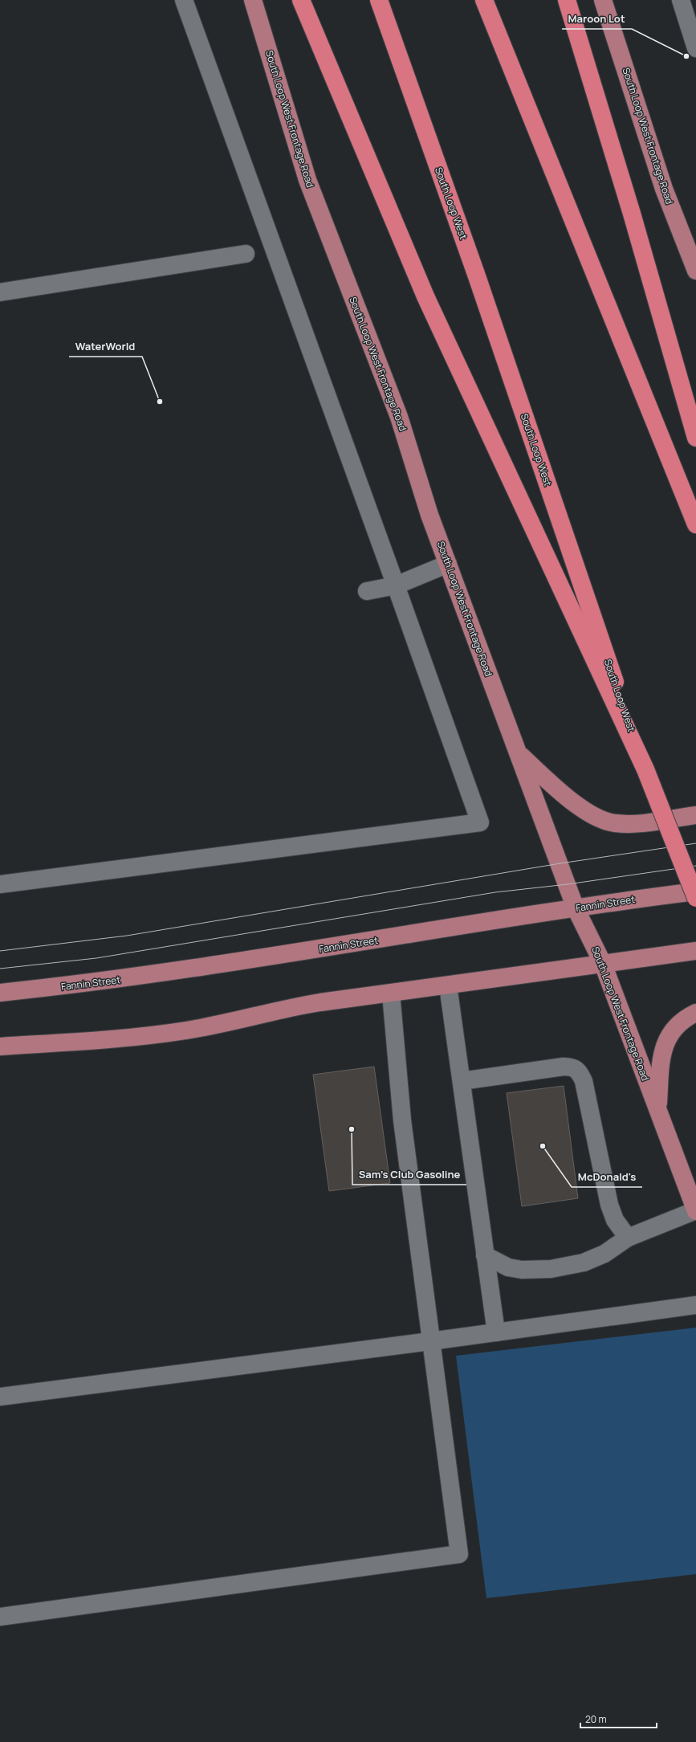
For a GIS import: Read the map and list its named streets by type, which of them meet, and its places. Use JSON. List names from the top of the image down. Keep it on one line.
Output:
{"streets":{"highway":["South Loop West"],"main road":["South Loop West Frontage Road","Fannin Street"]},"crossings":[["South Loop West Frontage Road","Fannin Street"]],"places":["Maroon Lot","WaterWorld","Sam's Club Gasoline","McDonald's"],"scale_bar":"20 m"}
